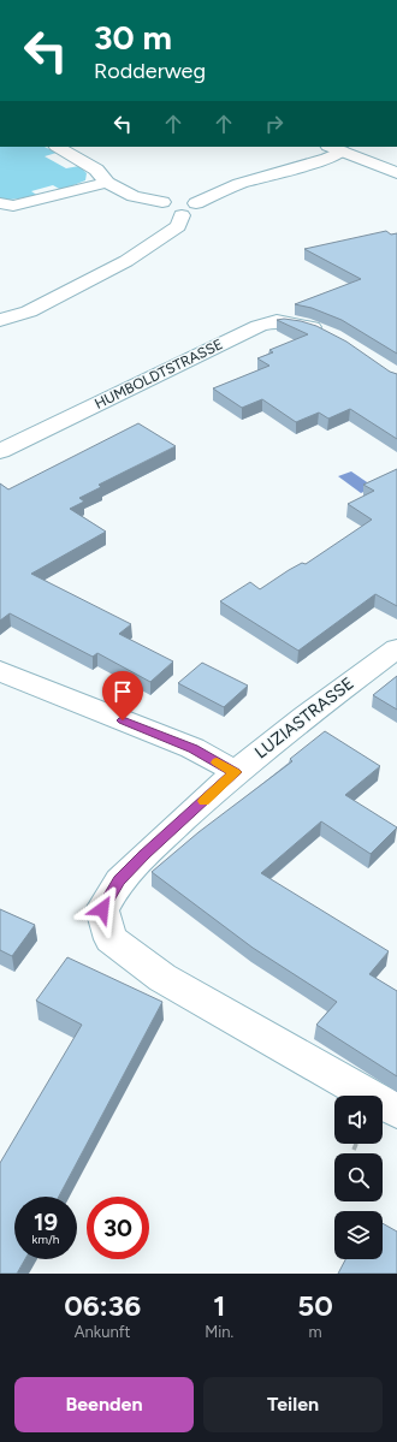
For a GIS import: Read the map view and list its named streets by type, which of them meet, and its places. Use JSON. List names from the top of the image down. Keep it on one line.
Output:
{"streets":{"street":["HUMBOLDTSTRASSE","LUZIASTRASSE"]},"page":{"turn":["30 m","Rodderweg"],"speed":"19 km/h","limit":"30","eta":["06:36","Ankunft","1","Min.","50","m"],"buttons":["Beenden","Teilen"]}}
